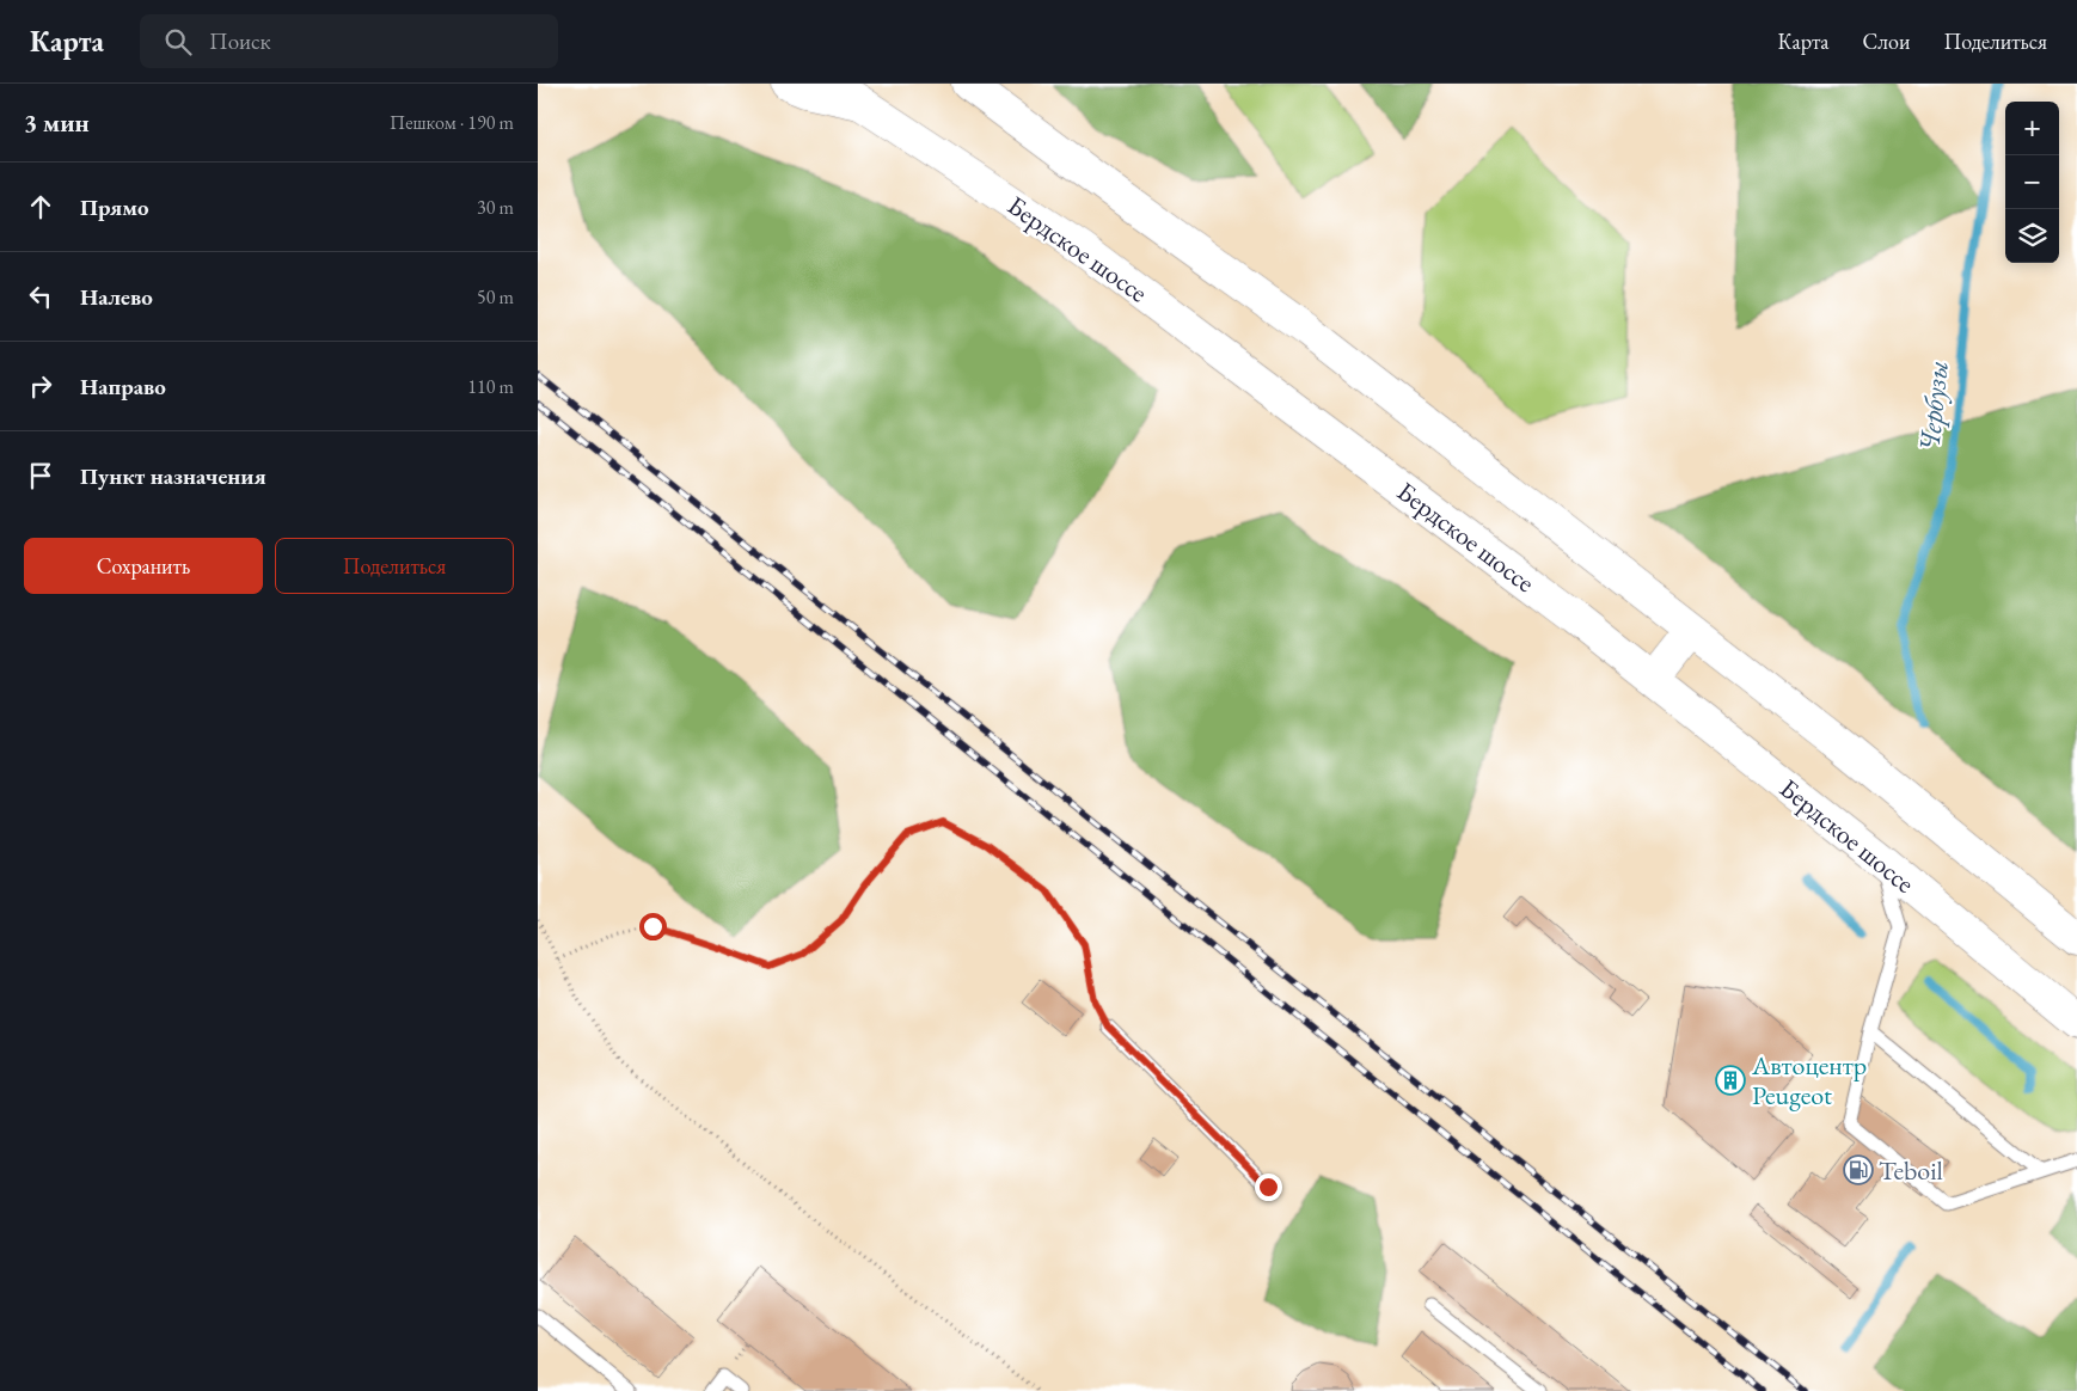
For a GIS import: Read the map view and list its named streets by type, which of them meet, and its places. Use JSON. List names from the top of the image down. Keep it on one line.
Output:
{"streets":{"main road":["Бердское шоссе"]},"water":["Чербузы"],"places":{"building":["Автоцентр Peugeot"],"fuel station":["Teboil"]},"page":{"header":"Карта","search":"Поиск","nav":["Карта","Слои","Поделиться"],"heading":["3 мин","Пешком · 190 m"],"map_buttons":["+","−"],"list":[["Прямо","30 m"],["Налево","50 m"],["Направо","110 m"],"Пункт назначения"],"buttons":["Сохранить","Поделиться"]}}
